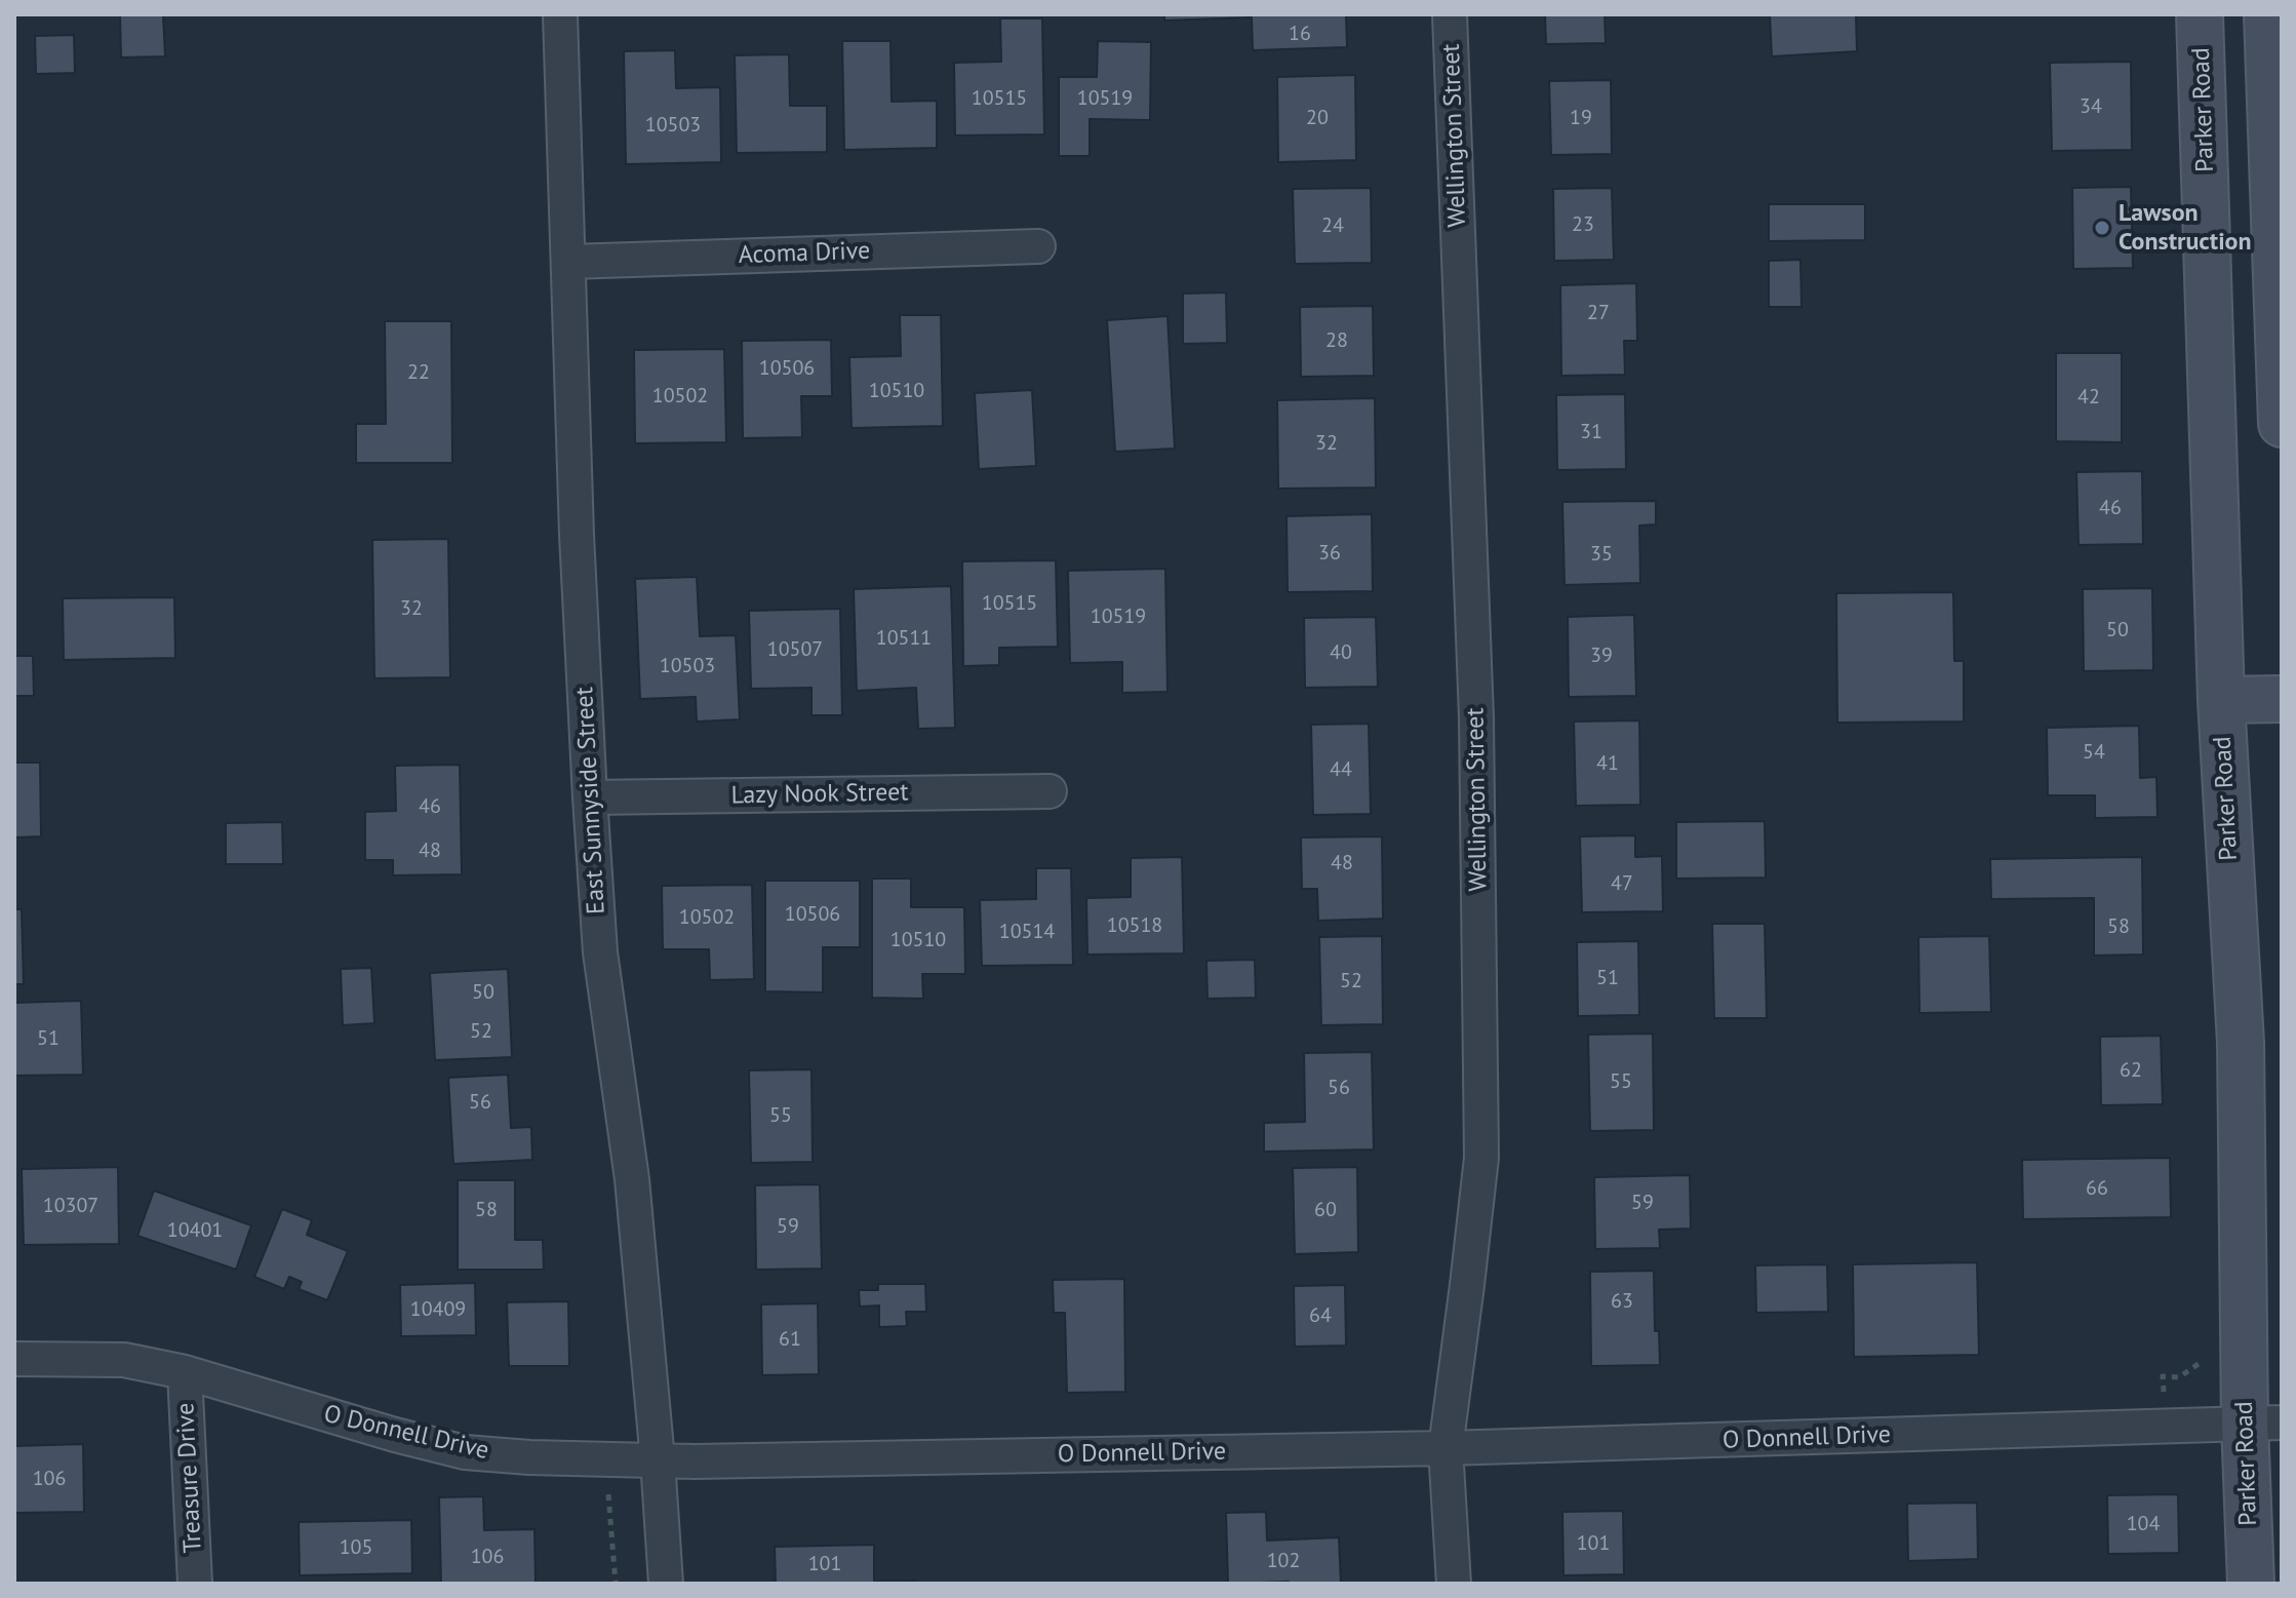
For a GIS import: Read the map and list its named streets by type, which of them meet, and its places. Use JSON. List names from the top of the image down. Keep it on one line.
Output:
{"streets":{"main road":["Parker Road"],"street":["Wellington Street","Acoma Drive","Lazy Nook Street","East Sunnyside Street","O Donnell Drive","Treasure Drive"]},"crossings":[["Parker Road","O Donnell Drive"],["Wellington Street","O Donnell Drive"],["Acoma Drive","East Sunnyside Street"],["Lazy Nook Street","East Sunnyside Street"],["East Sunnyside Street","O Donnell Drive"],["O Donnell Drive","Treasure Drive"]],"places":["Lawson Construction"],"house_numbers":["16","10515","10519","34","20","19","10503","23","24","27","28","10506","22","10510","10502","42","31","32","46","36","35","10515","32","10519","50","10511","10507","40","39","10503","54","41","44","46","48","48","47","10506","10502","10518","58","10514","10510","51","52","50","52","51","62","55","56","56","55","66","59","10307","58","60","59","10401","63","10409","64","61","106","104","101","105","106","102","101"]}
